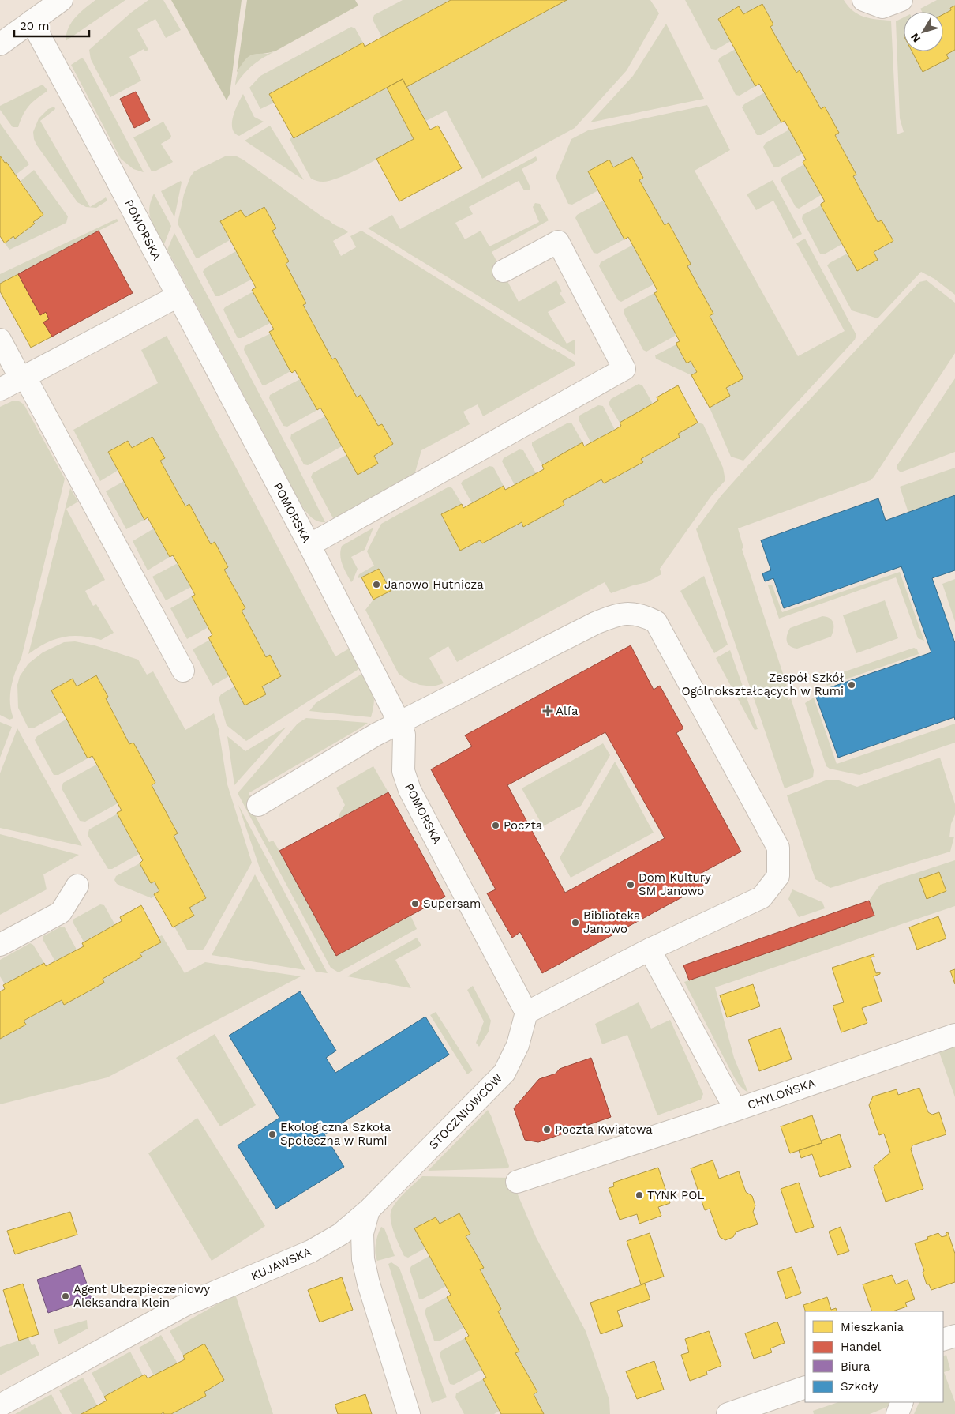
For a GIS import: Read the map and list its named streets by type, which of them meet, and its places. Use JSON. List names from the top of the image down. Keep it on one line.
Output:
{"streets":{"street":["POMORSKA","CHYLOŃSKA","STOCZNIOWCÓW","KUJAWSKA"]},"crossings":[["POMORSKA","STOCZNIOWCÓW"],["STOCZNIOWCÓW","KUJAWSKA"]],"places":{"other":["Janowo Hutnicza","Zespół Szkół Ogólnokształcących w Rumi","Poczta","Dom Kultury SM Janowo","Supersam","Biblioteka Janowo","Poczta Kwiatowa","Ekologiczna Szkoła Społeczna w Rumi","TYNK POL","Agent Ubezpieczeniowy Aleksandra Klein"],"health":["Alfa"]},"legend":["Mieszkania","Handel","Biura","Szkoły"],"scale_bar":"20 m","north":"bottom left"}
